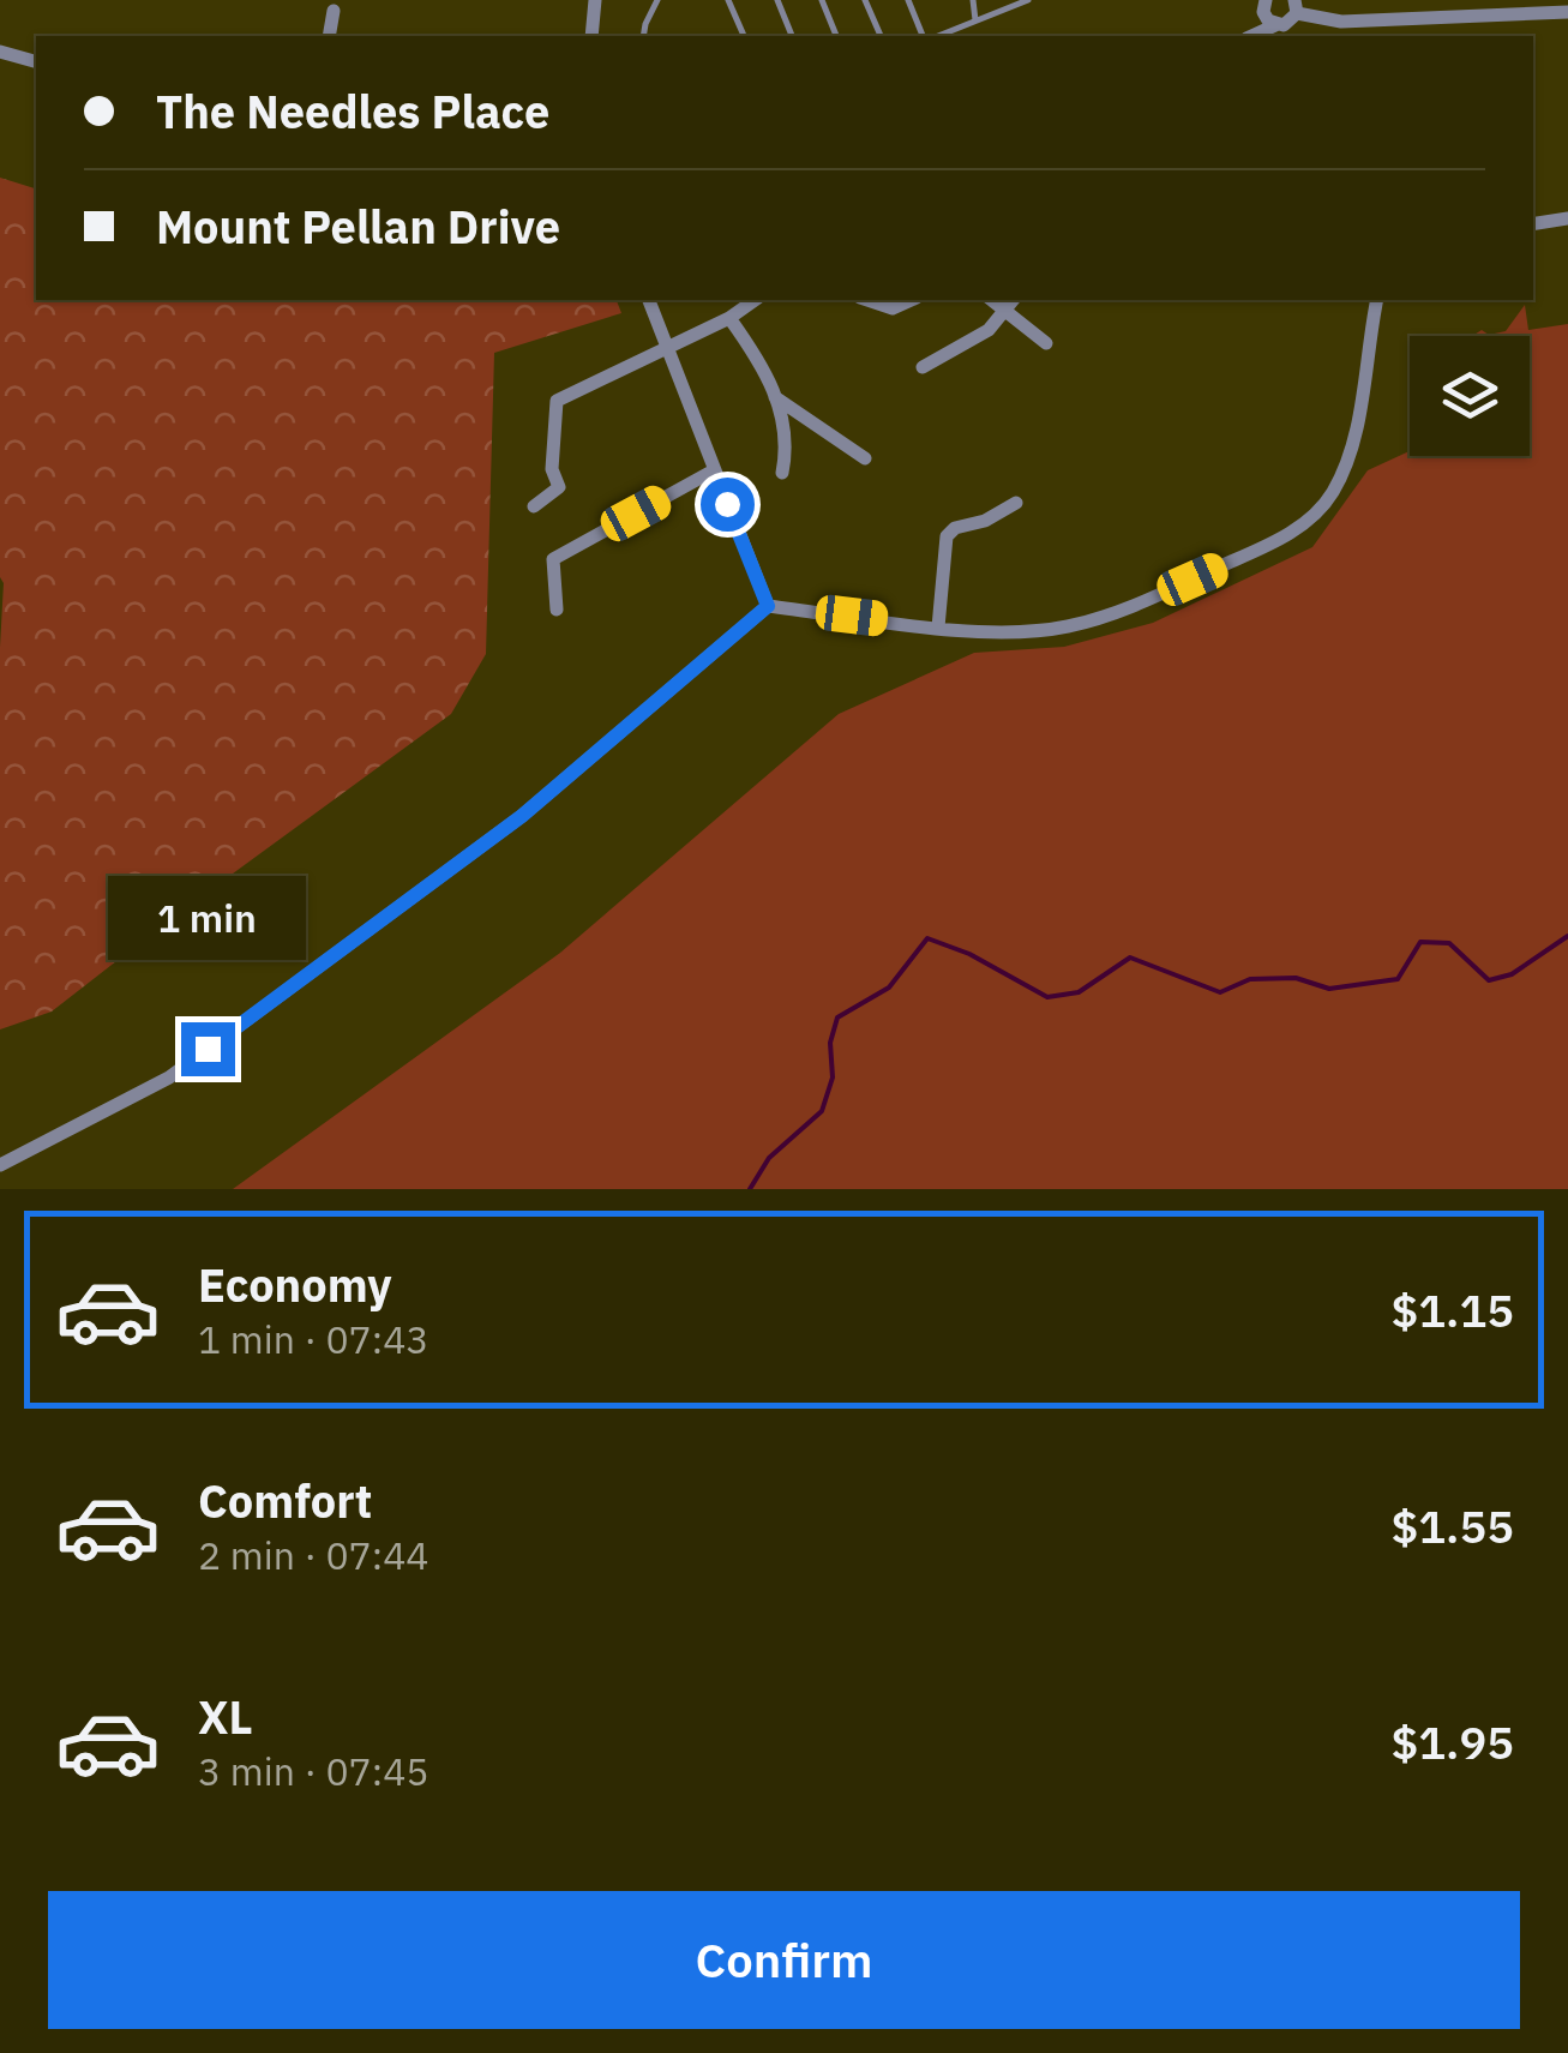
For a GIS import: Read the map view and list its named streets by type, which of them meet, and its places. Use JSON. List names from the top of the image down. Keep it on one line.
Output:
{"page":{"banner":["The Needles Place","Mount Pellan Drive"],"bubble":"1 min","list":[{"name":"Economy","note":"1 min · 07:43","value":"$1.15"},{"name":"Comfort","note":"2 min · 07:44","value":"$1.55"},{"name":"XL","note":"3 min · 07:45","value":"$1.95"}],"buttons":"Confirm"}}
